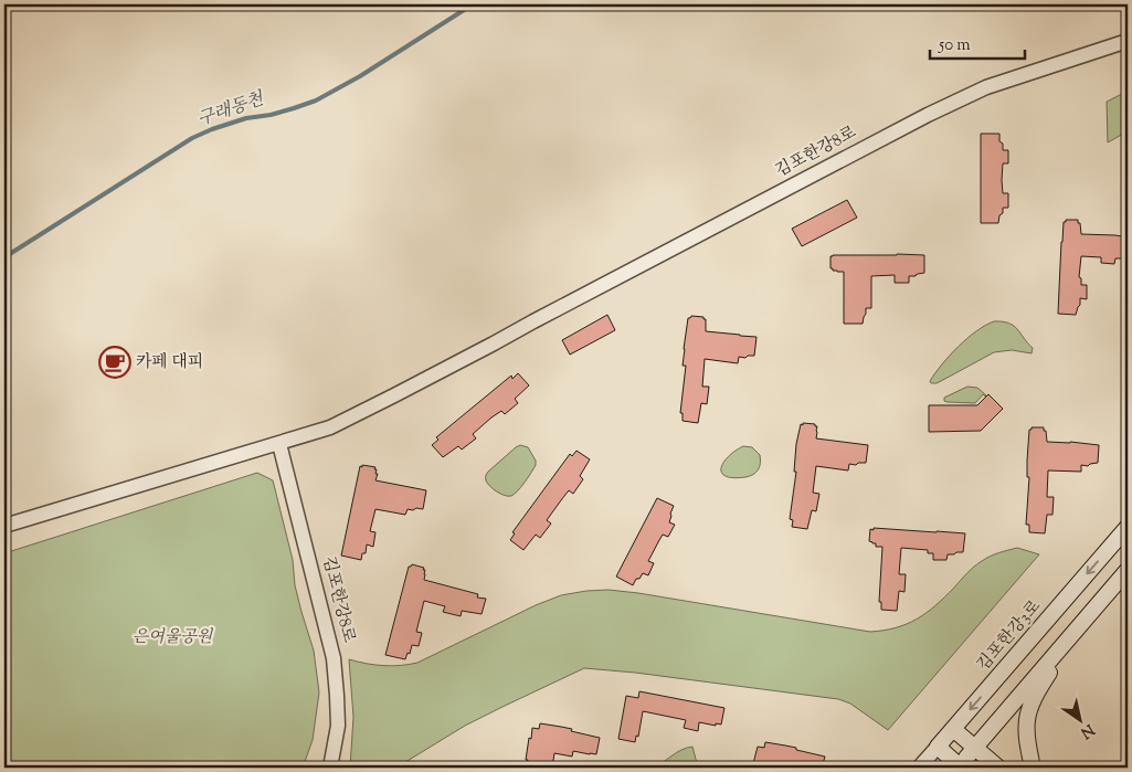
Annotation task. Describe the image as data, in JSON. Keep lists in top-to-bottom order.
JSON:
{
  "streets": {
    "main road": ["김포한강3로"],
    "street": ["김포한강8로"]
  },
  "water": ["구래동천"],
  "parks": ["은여울공원"],
  "places": {
    "cafe": ["카페 대피"]
  },
  "scale_bar": "50 m",
  "north": "bottom right"
}
